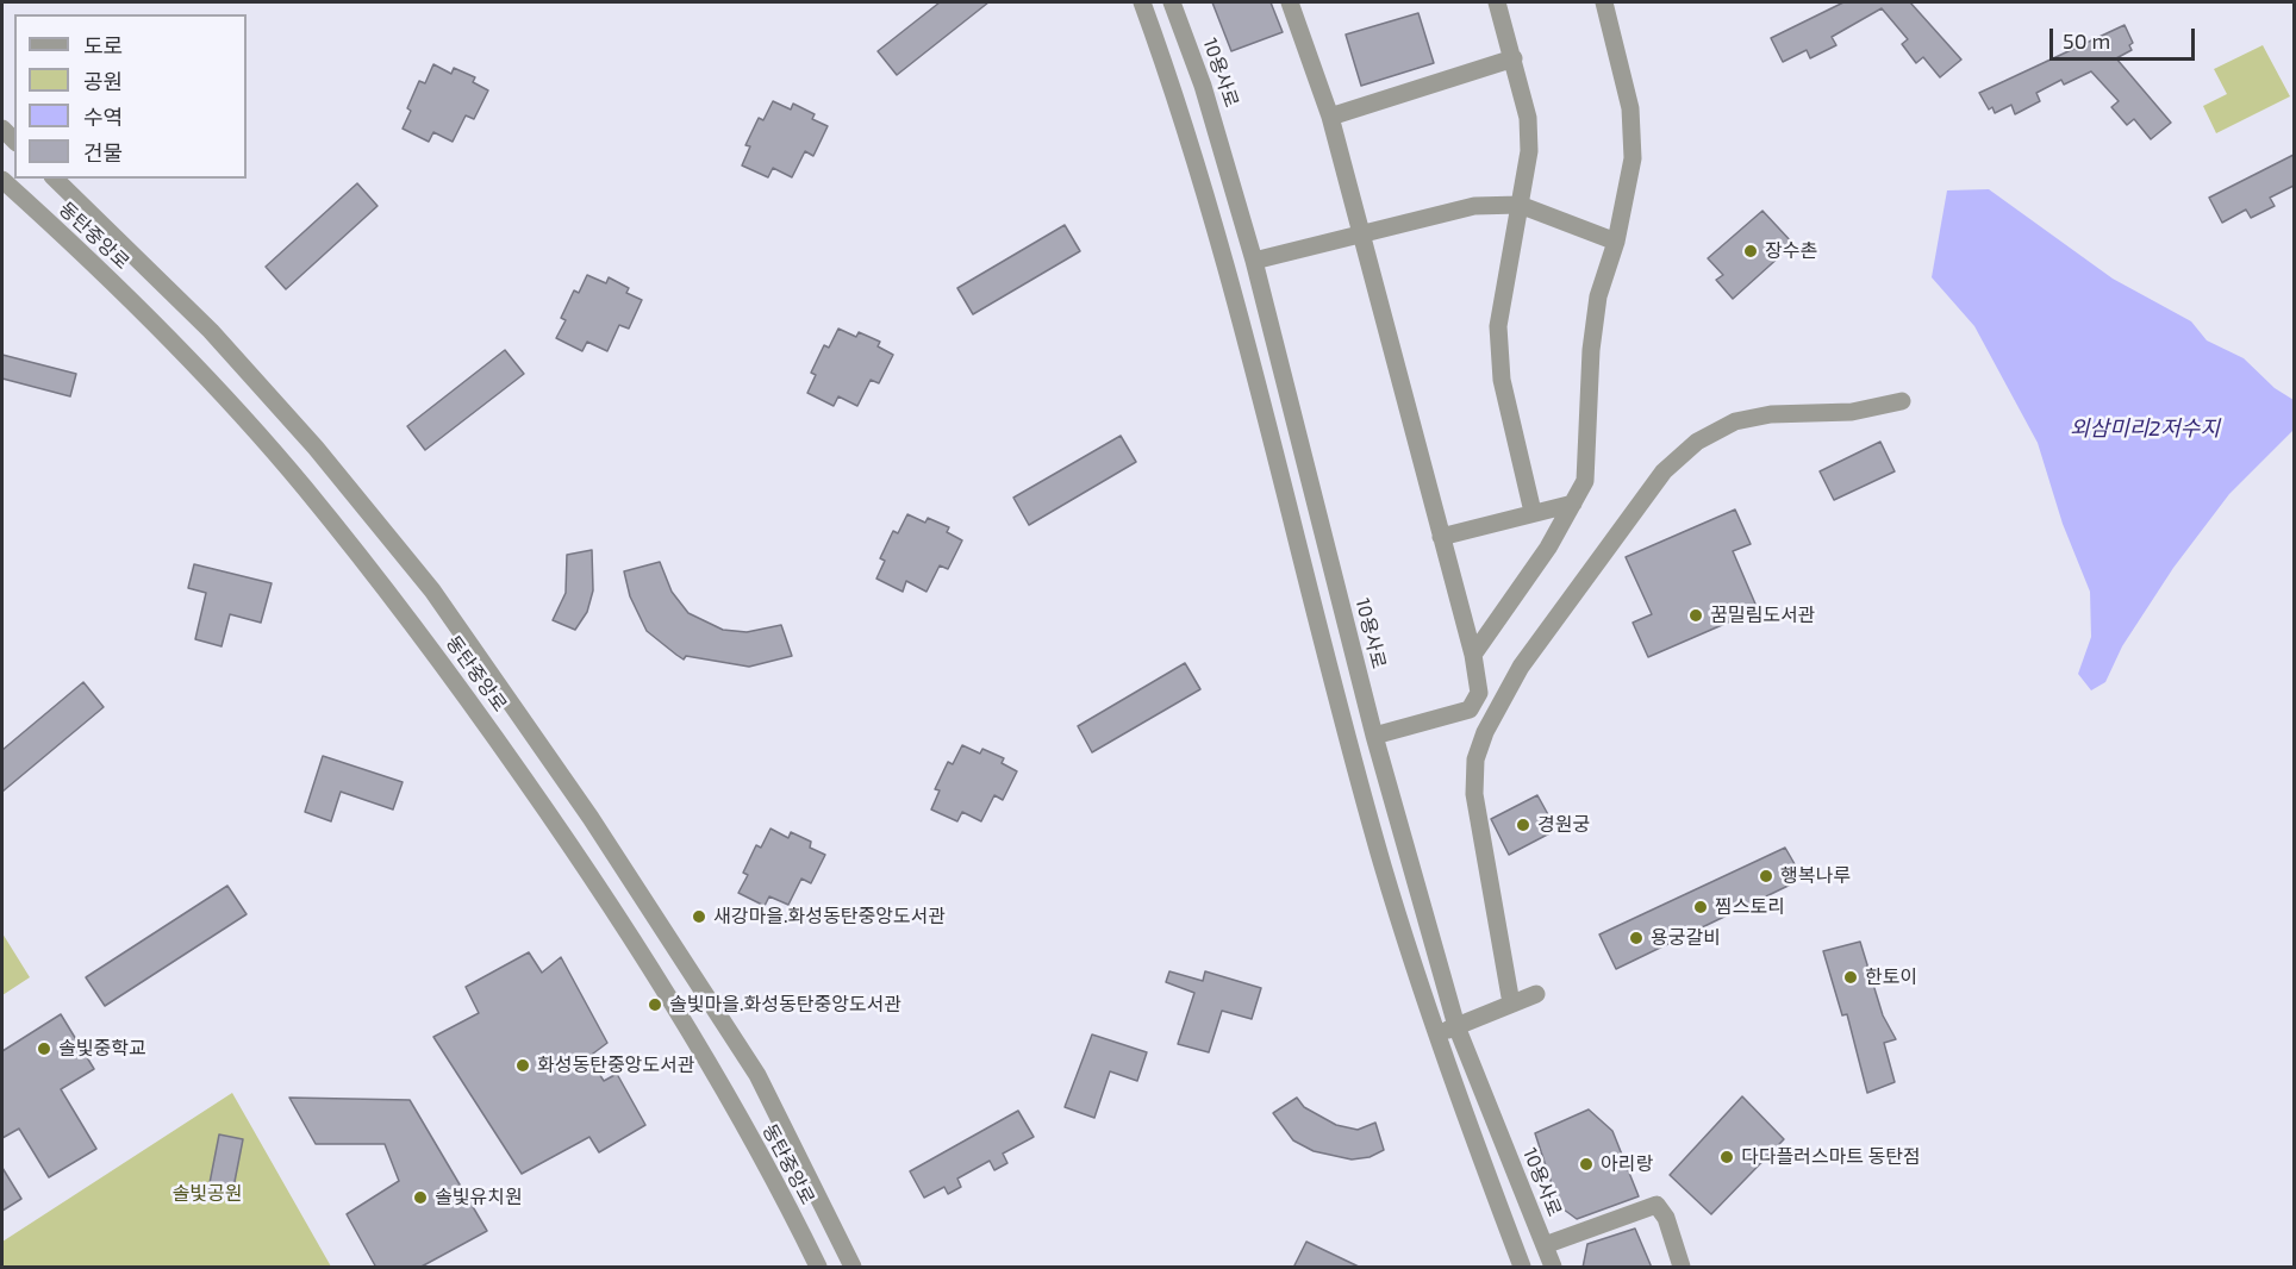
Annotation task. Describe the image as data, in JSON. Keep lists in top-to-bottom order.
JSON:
{
  "streets": {
    "street": ["10용사로", "동탄중앙로"]
  },
  "water": ["외삼미리2저수지"],
  "parks": ["솔빛공원"],
  "places": [
    "장수촌",
    "꿈밀림도서관",
    "경원궁",
    "행복나루",
    "찜스토리",
    "새강마을.화성동탄중앙도서관",
    "용궁갈비",
    "한토이",
    "솔빛마을.화성동탄중앙도서관",
    "솔빛중학교",
    "화성동탄중앙도서관",
    "다다플러스마트 동탄점",
    "아리랑",
    "솔빛유치원"
  ],
  "legend": [
    "도로",
    "공원",
    "수역",
    "건물"
  ],
  "scale_bar": "50 m"
}
